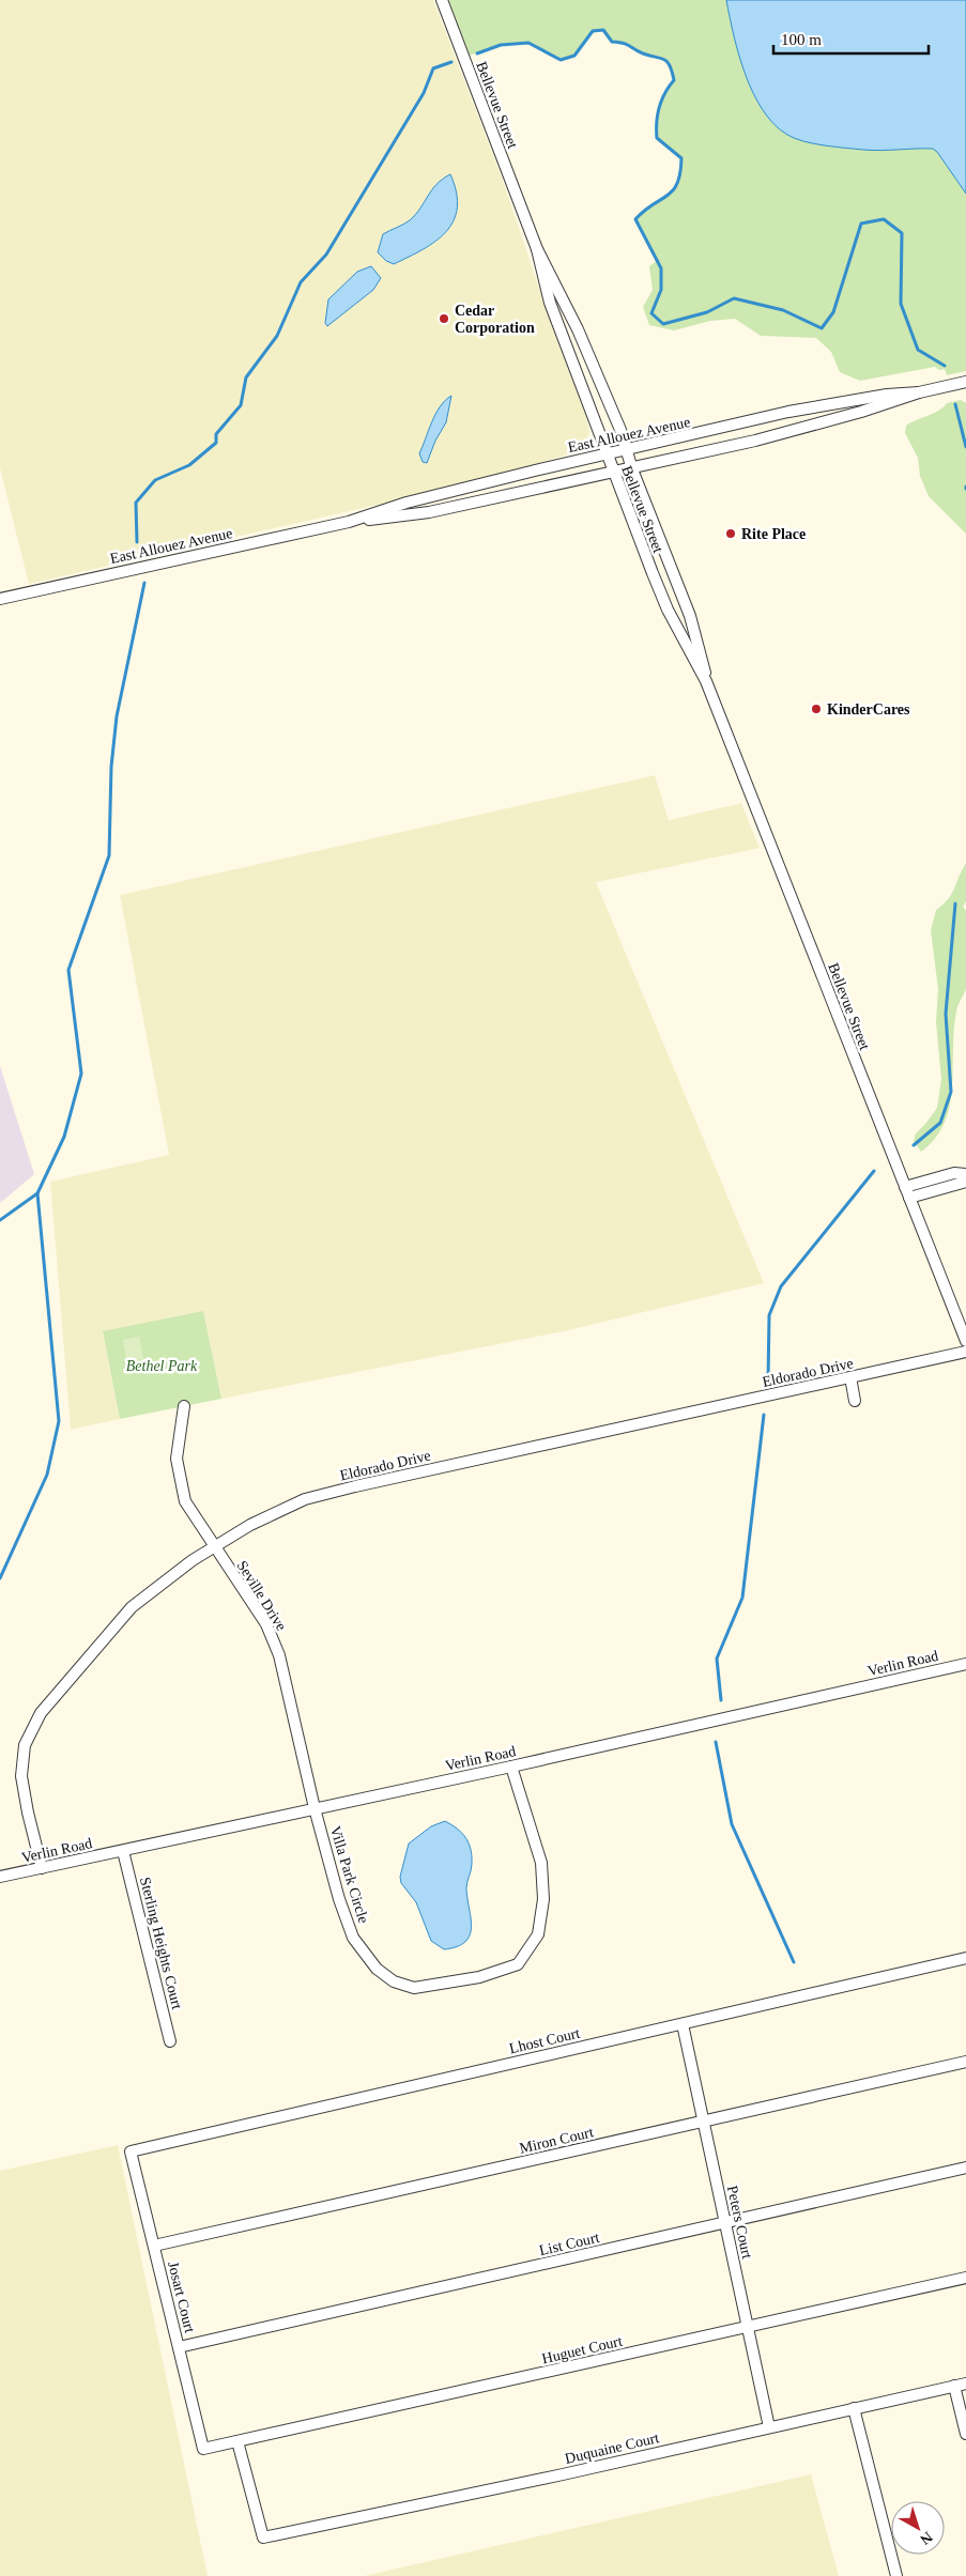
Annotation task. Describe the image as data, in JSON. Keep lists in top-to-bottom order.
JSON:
{
  "streets": {
    "street": [
      "Bellevue Street",
      "East Allouez Avenue",
      "Eldorado Drive",
      "Seville Drive",
      "Verlin Road",
      "Villa Park Circle",
      "Sterling Heights Court",
      "Lhost Court",
      "Miron Court",
      "Peters Court",
      "List Court",
      "Josart Court",
      "Huguet Court",
      "Duquaine Court"
    ]
  },
  "crossings": [
    ["Bellevue Street", "East Allouez Avenue"],
    ["Eldorado Drive", "Seville Drive"],
    ["Eldorado Drive", "Verlin Road"],
    ["Seville Drive", "Verlin Road"],
    ["Seville Drive", "Villa Park Circle"],
    ["Verlin Road", "Villa Park Circle"],
    ["Verlin Road", "Sterling Heights Court"],
    ["Lhost Court", "Peters Court"],
    ["Lhost Court", "Josart Court"],
    ["Miron Court", "Peters Court"],
    ["Miron Court", "Josart Court"],
    ["Peters Court", "List Court"],
    ["Peters Court", "Huguet Court"],
    ["Peters Court", "Duquaine Court"],
    ["List Court", "Josart Court"],
    ["Josart Court", "Huguet Court"],
    ["Huguet Court", "Duquaine Court"]
  ],
  "parks": ["Bethel Park"],
  "places": ["Cedar Corporation", "Rite Place", "KinderCares"],
  "scale_bar": "100 m",
  "north": "bottom right"
}
